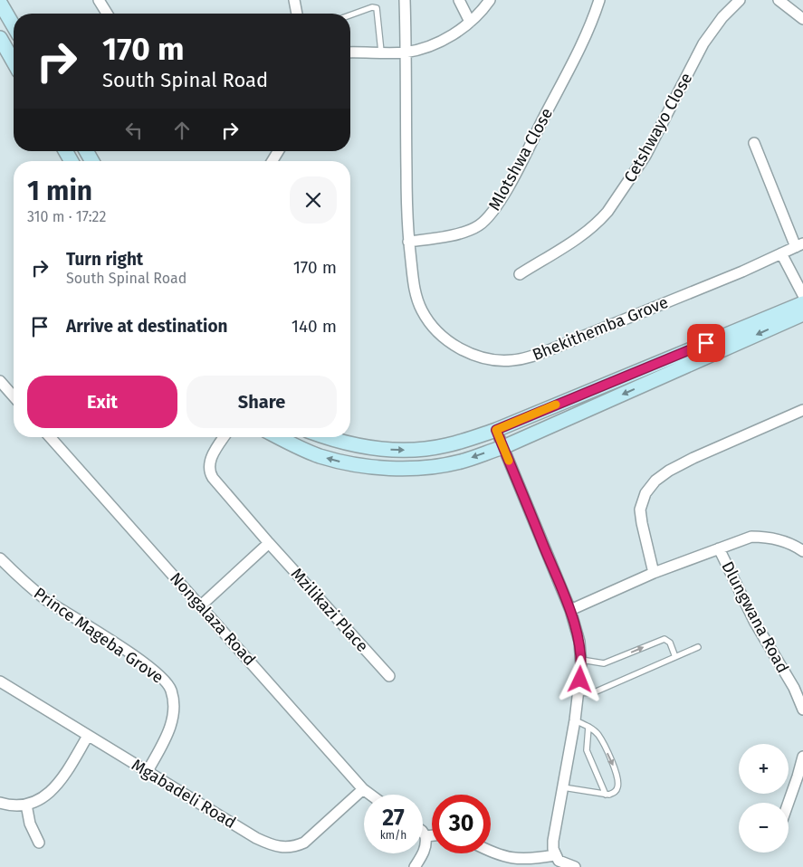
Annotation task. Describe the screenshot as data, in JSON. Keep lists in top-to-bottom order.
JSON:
{
  "streets": {
    "street": [
      "Cetshwayo Close",
      "Mlotshwa Close",
      "Bhekithemba Grove",
      "Mzilikazi Place",
      "Dlungwana Road",
      "Nongalaza Road",
      "Prince Mageba Grove",
      "Mgabadeli Road"
    ]
  },
  "crossings": [
    ["Mlotshwa Close", "Bhekithemba Grove"],
    ["Nongalaza Road", "Mgabadeli Road"],
    ["Prince Mageba Grove", "Mgabadeli Road"]
  ],
  "page": {
    "turn": ["170 m", "South Spinal Road"],
    "heading": ["1 min", "310 m · 17:22"],
    "list": [
      {
        "name": "Turn right",
        "note": "South Spinal Road",
        "value": "170 m"
      },
      {
        "name": "Arrive at destination",
        "value": "140 m"
      }
    ],
    "buttons": ["Exit", "Share"],
    "map_buttons": ["+", "−"],
    "speed": "27 km/h",
    "limit": "30"
  }
}
